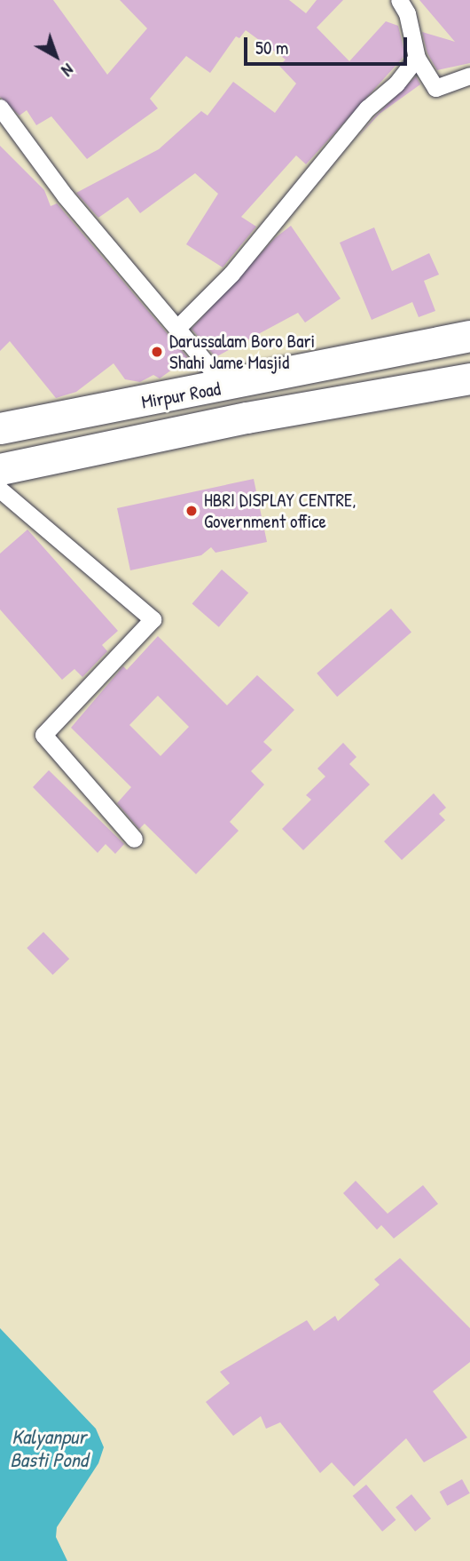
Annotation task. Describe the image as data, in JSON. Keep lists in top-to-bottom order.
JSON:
{
  "streets": {
    "highway": ["Mirpur Road"]
  },
  "water": ["Kalyanpur Basti Pond"],
  "places": ["Darussalam Boro Bari Shahi Jame Masjid", "HBRI DISPLAY CENTRE, Government office"],
  "scale_bar": "50 m",
  "north": "bottom right"
}
